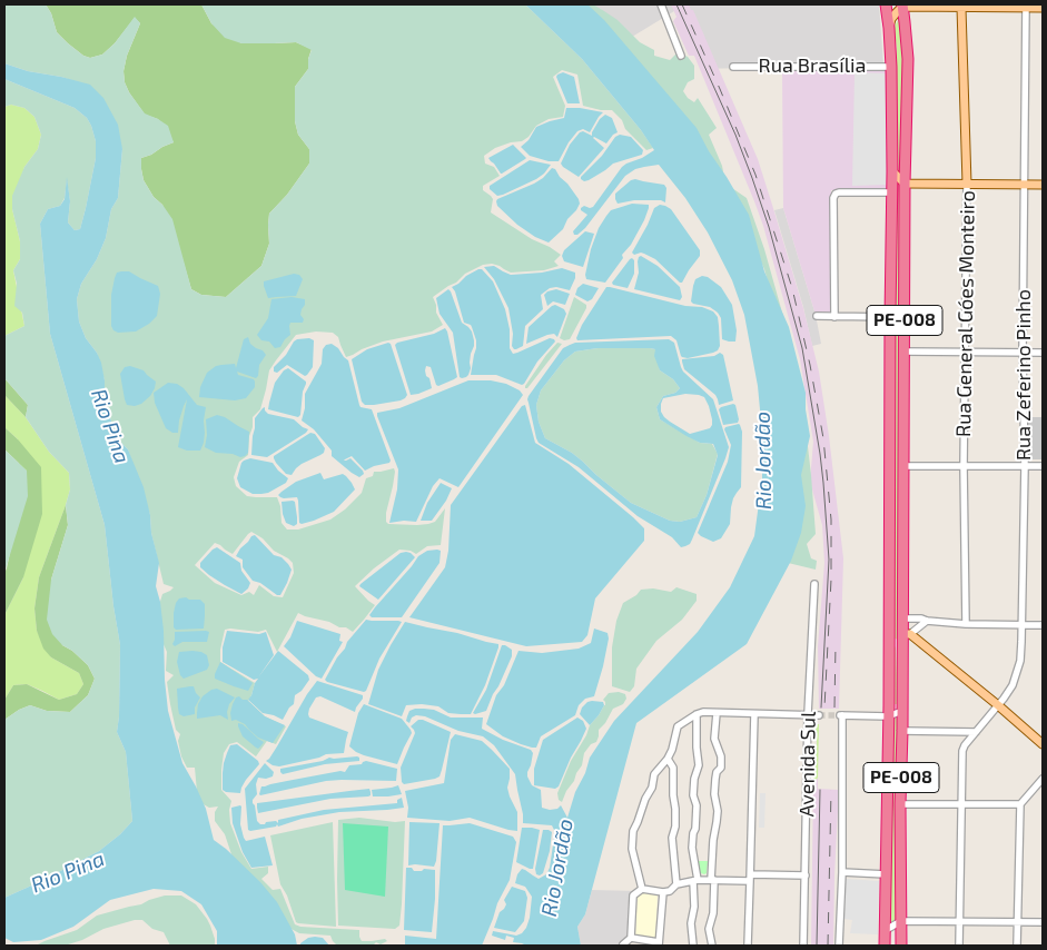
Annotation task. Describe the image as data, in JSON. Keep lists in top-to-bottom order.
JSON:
{
  "streets": {
    "highway": ["PE-008"],
    "main road": ["Rua General Góes Monteiro"],
    "street": ["Rua Brasília", "Rua Zeferino Pinho", "Avenida Sul"]
  },
  "crossings": [
    ["Rua Brasília", "PE-008"],
    ["PE-008", "Avenida Sul"]
  ],
  "water": ["Rio Pina", "Rio Jordão"]
}
